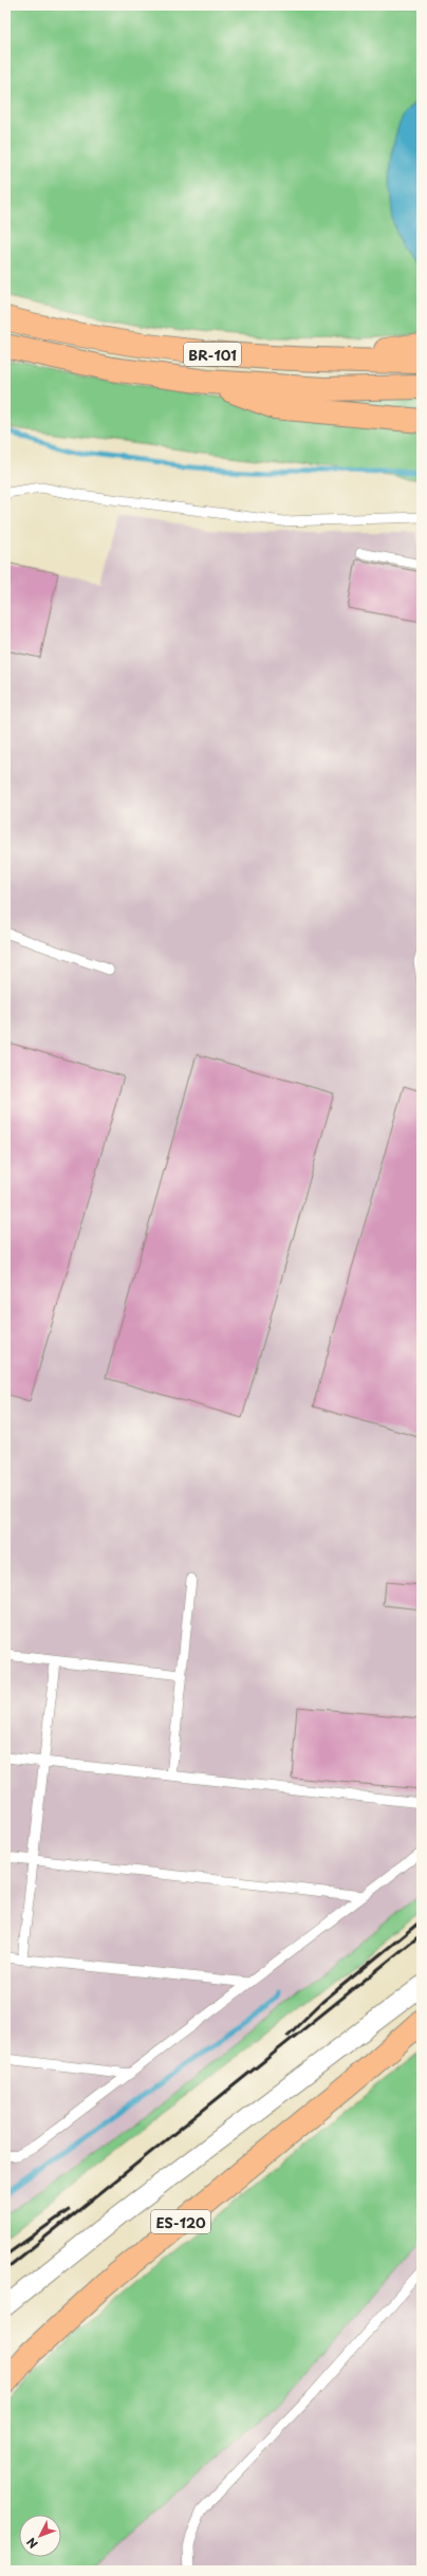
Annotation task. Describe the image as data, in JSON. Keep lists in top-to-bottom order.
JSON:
{
  "streets": {
    "main road": ["BR-101", "ES-120"]
  },
  "north": "bottom left"
}
